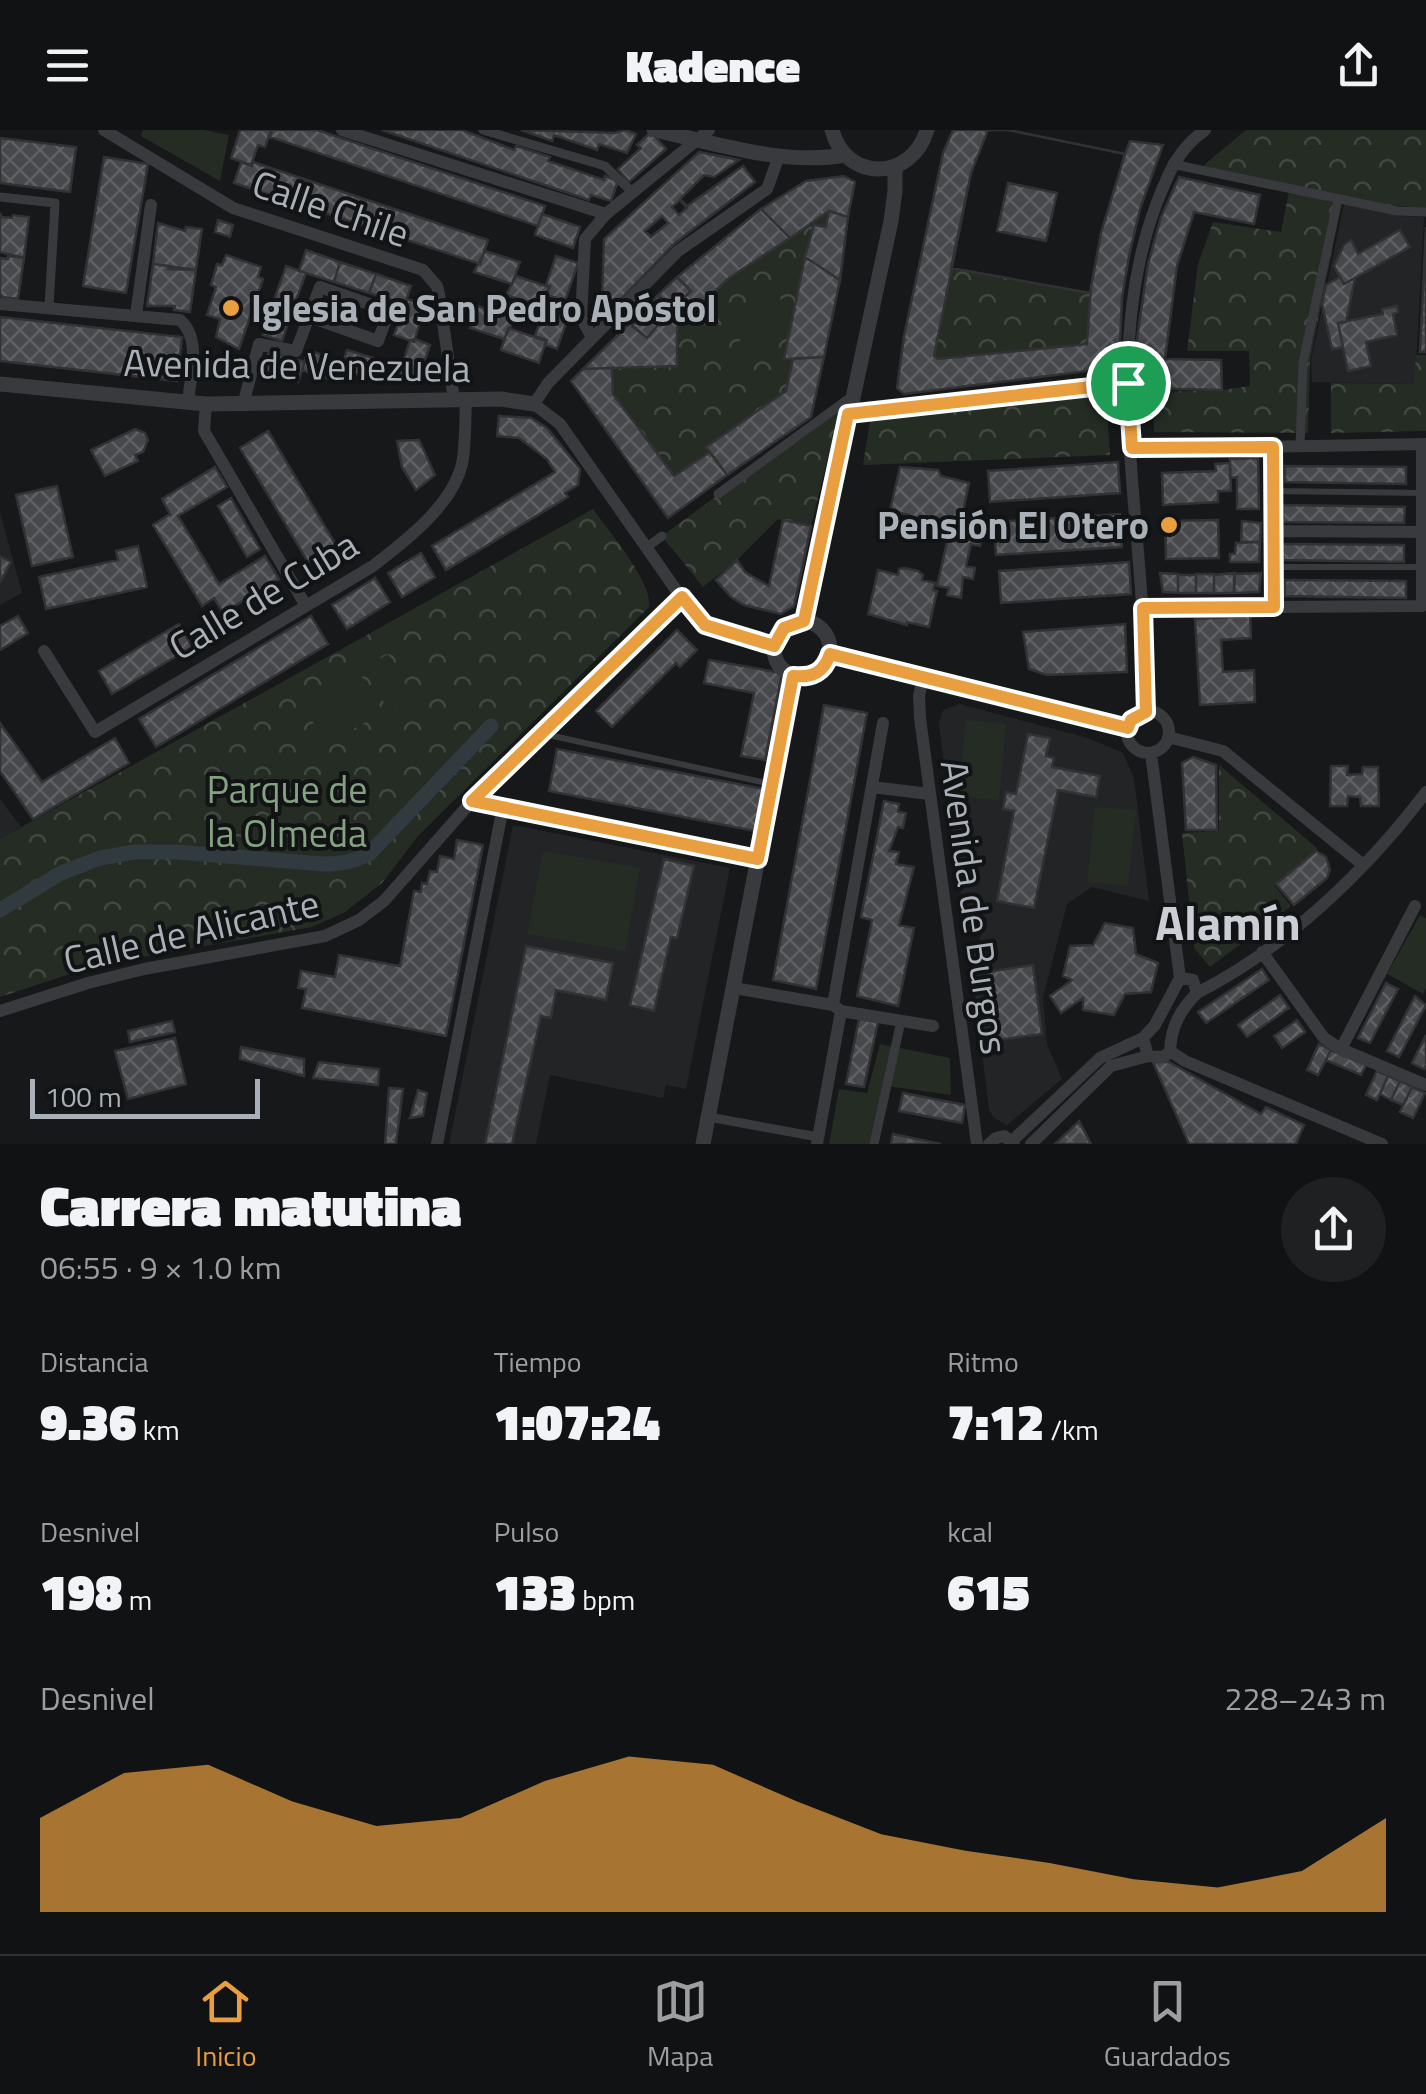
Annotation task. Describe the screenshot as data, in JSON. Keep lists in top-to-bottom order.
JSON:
{
  "streets": {
    "street": [
      "Calle Chile",
      "Avenida de Venezuela",
      "Calle de Cuba",
      "Avenida de Burgos",
      "Calle de Alicante"
    ]
  },
  "crossings": [
    ["Calle Chile", "Avenida de Venezuela"],
    ["Calle Chile", "Calle de Cuba"],
    ["Avenida de Venezuela", "Calle de Cuba"]
  ],
  "districts": ["Alamín"],
  "parks": ["Parque de la Olmeda"],
  "places": ["Iglesia de San Pedro Apóstol", "Pensión El Otero"],
  "scale_bar": "100 m",
  "page": {
    "header": "Kadence",
    "scale": "100 m",
    "heading": ["Carrera matutina", "06:55 · 9 × 1.0 km"],
    "stats": [
      ["Distancia", "9.36 km"],
      ["Tiempo", "1:07:24"],
      ["Ritmo", "7:12 /km"],
      ["Desnivel", "198 m"],
      ["Pulso", "133 bpm"],
      ["kcal", "615"]
    ],
    "chart": ["Desnivel", "228–243 m"],
    "tabs": ["Inicio", "Mapa", "Guardados"]
  }
}
